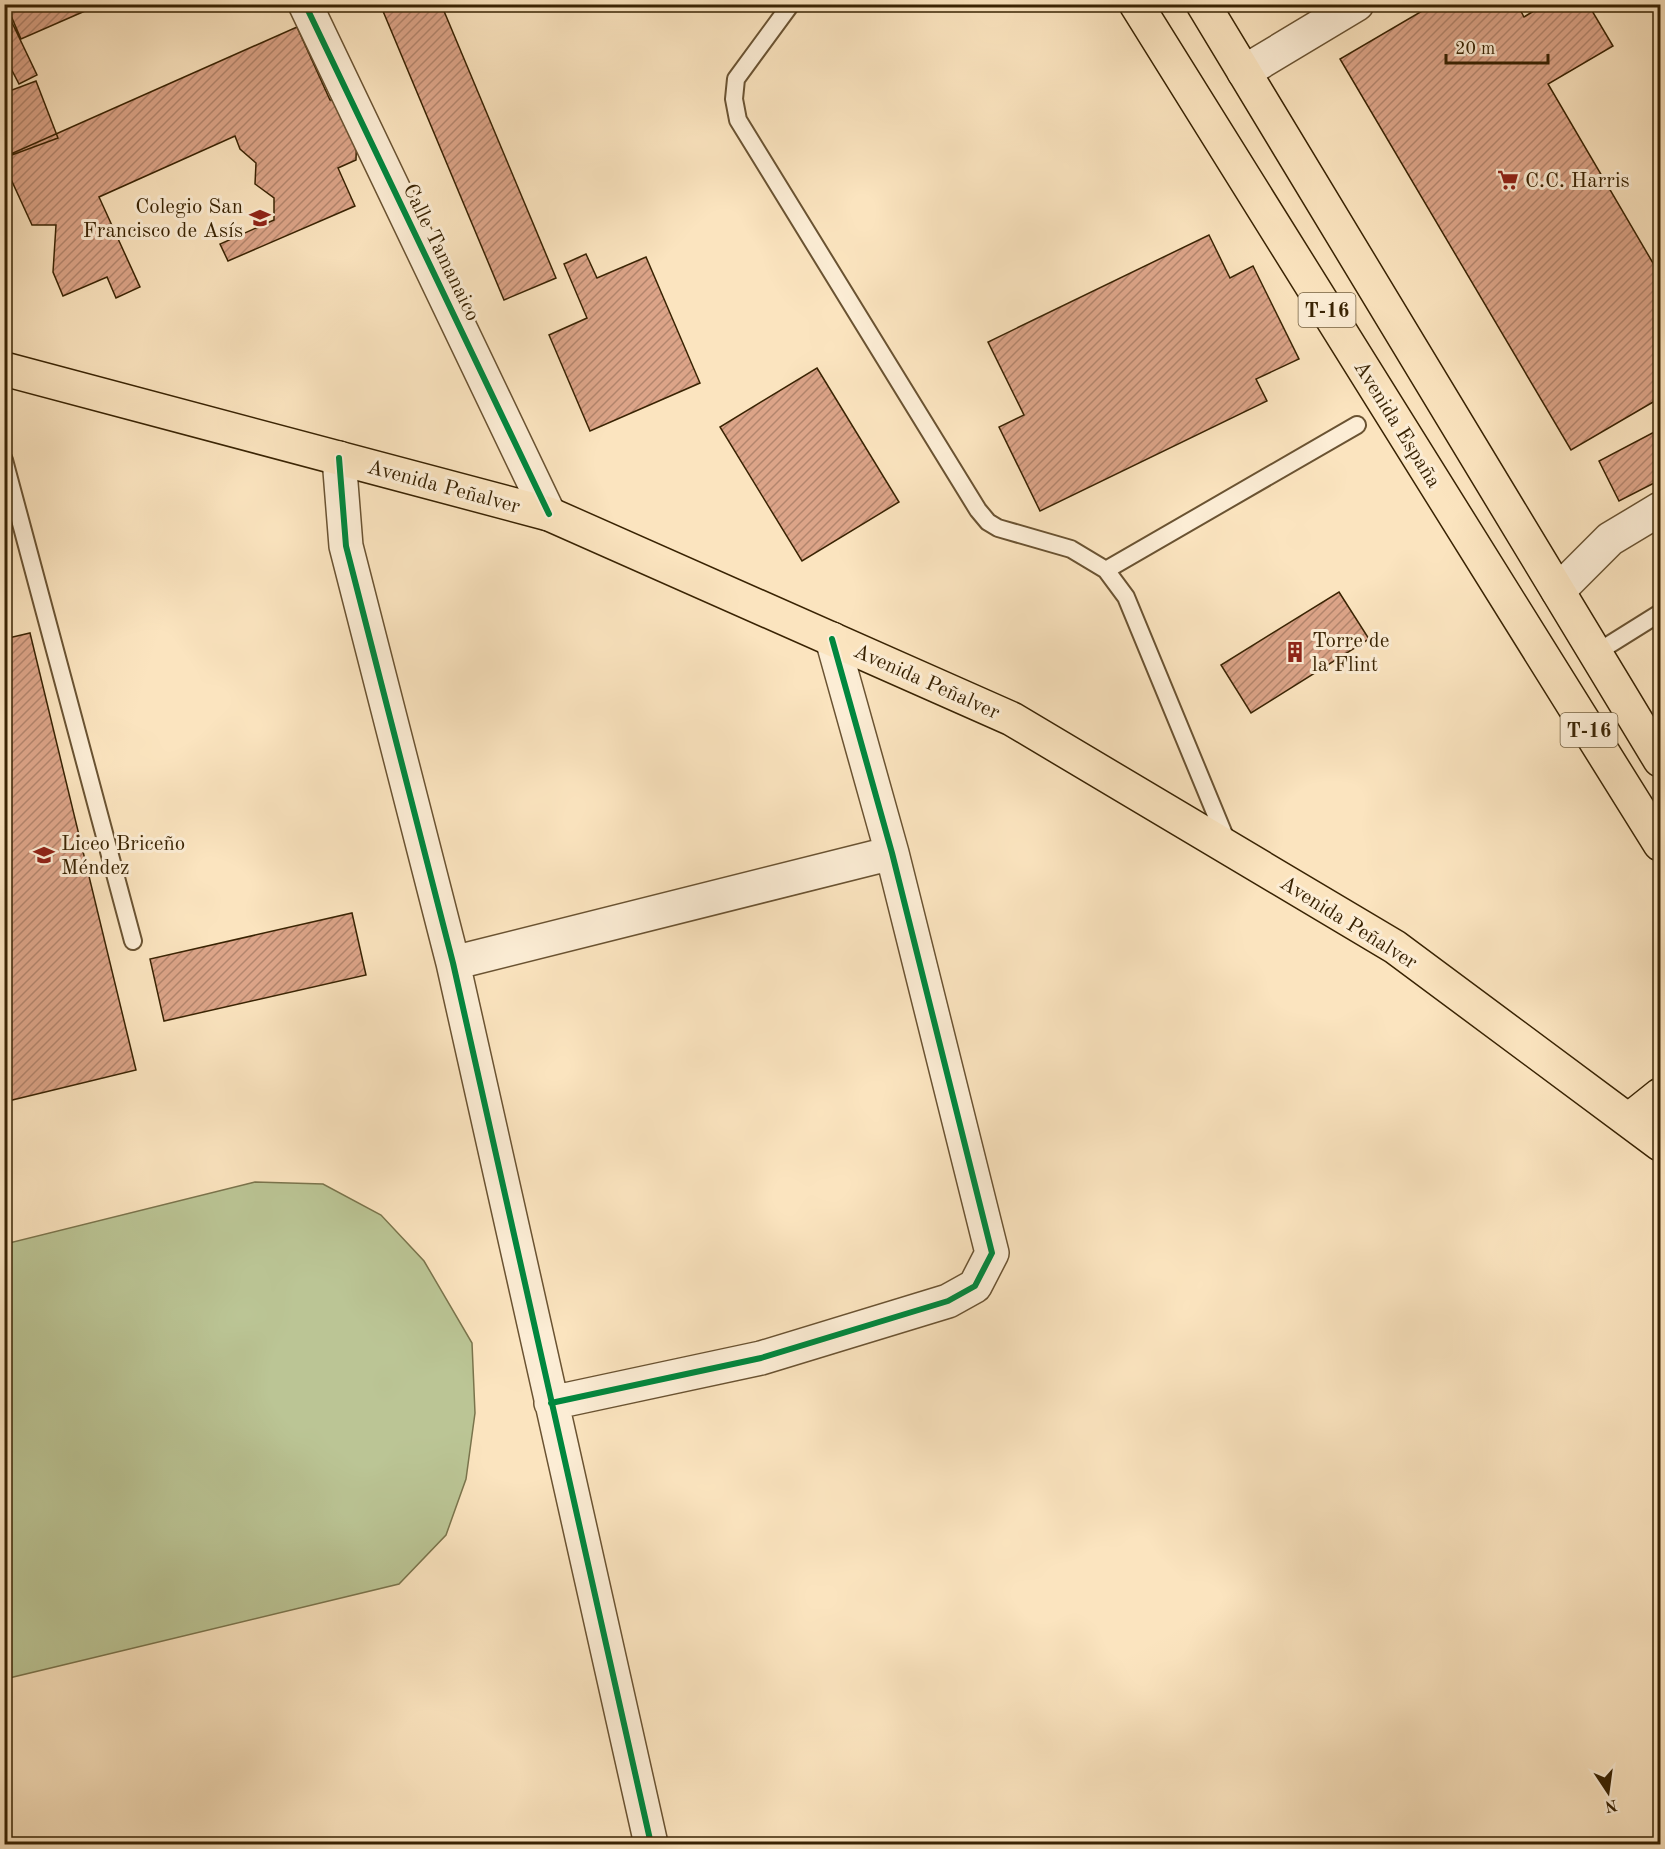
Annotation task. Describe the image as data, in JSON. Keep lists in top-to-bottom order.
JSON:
{
  "streets": {
    "main road": ["T-16", "Avenida España", "Avenida Peñalver"],
    "street": ["Calle Tamanaico"]
  },
  "crossings": [
    ["Calle Tamanaico", "Avenida Peñalver"]
  ],
  "places": {
    "supermarket": ["C.C. Harris"],
    "school or university": ["Colegio San Francisco de Asís", "Liceo Briceño Méndez"],
    "building": ["Torre de la Flint"]
  },
  "scale_bar": "20 m",
  "north": "bottom"
}
